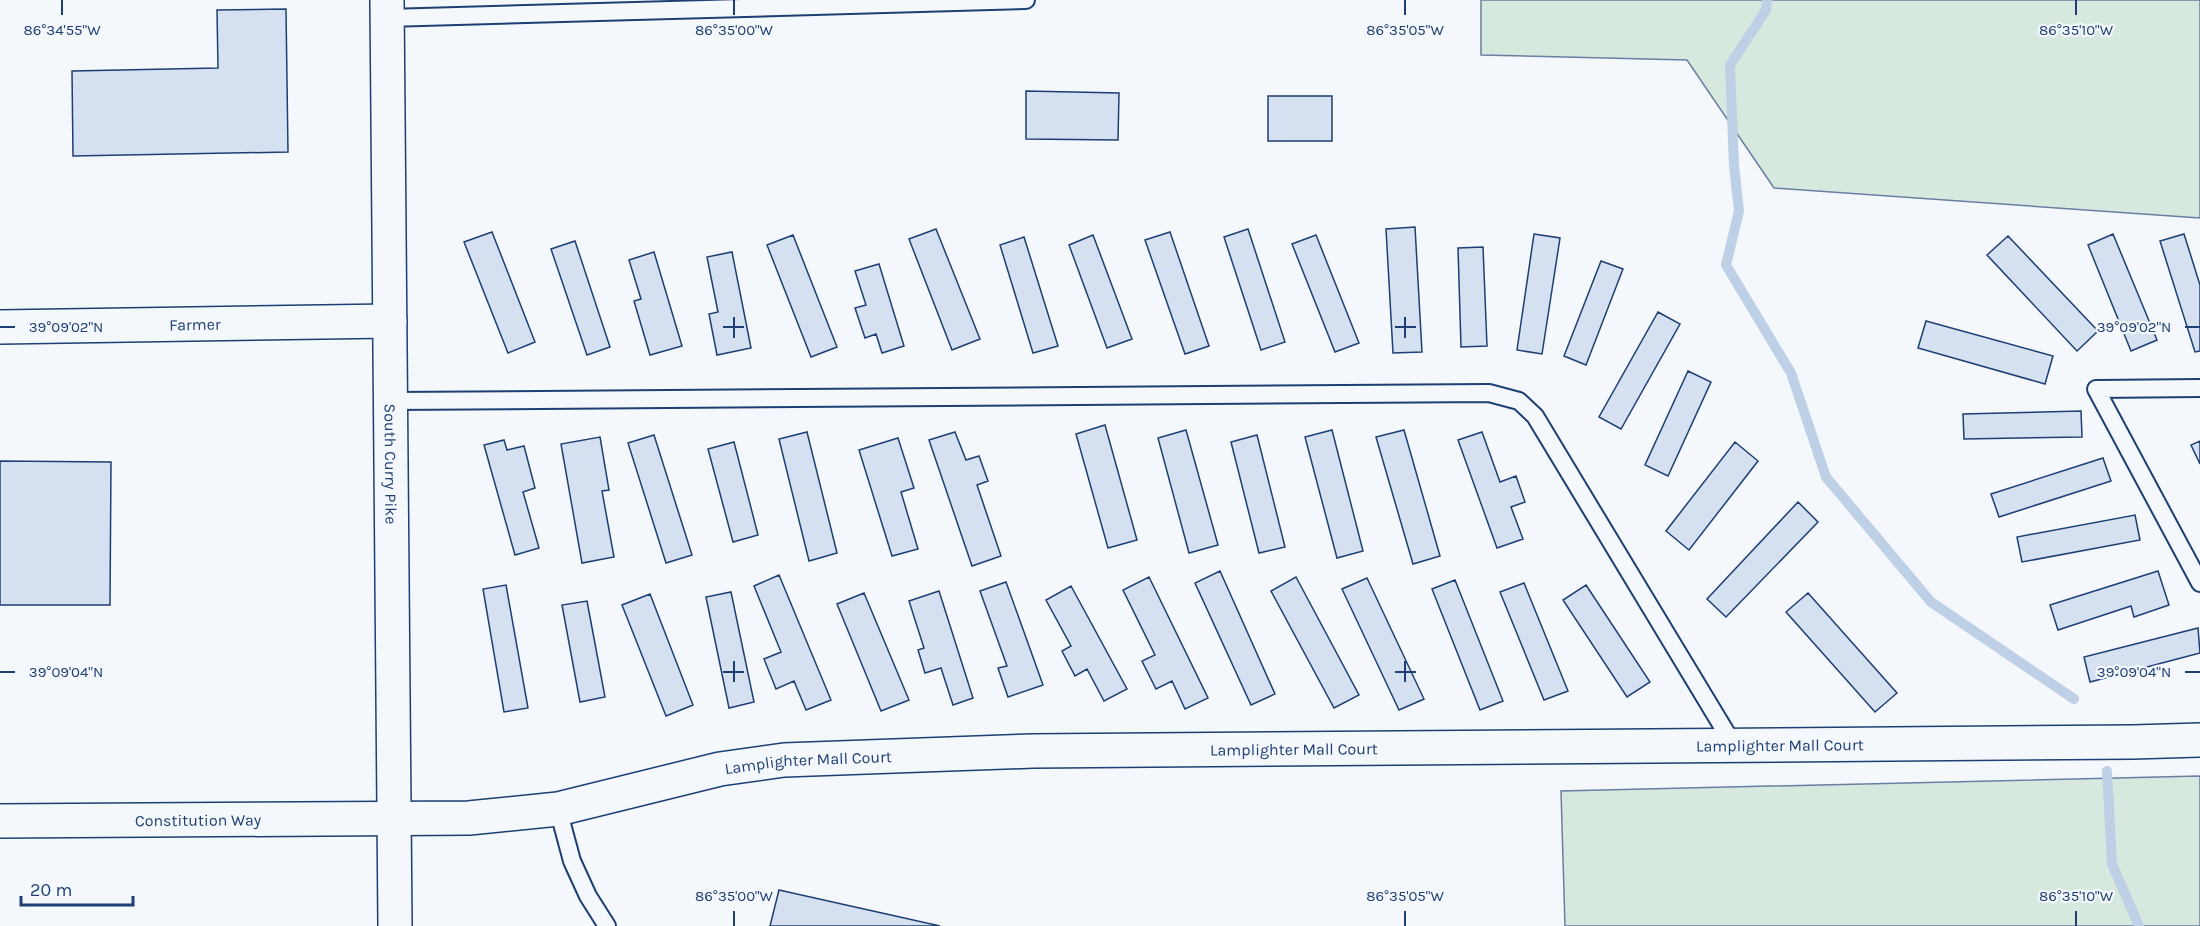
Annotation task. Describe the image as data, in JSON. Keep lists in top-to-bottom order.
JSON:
{
  "streets": {
    "street": [
      "Farmer",
      "South Curry Pike",
      "Lamplighter Mall Court",
      "Constitution Way"
    ]
  },
  "crossings": [
    ["Farmer", "South Curry Pike"],
    ["South Curry Pike", "Lamplighter Mall Court"],
    ["South Curry Pike", "Constitution Way"],
    ["Lamplighter Mall Court", "Constitution Way"]
  ],
  "scale_bar": "20 m",
  "coordinates": [
    "86°34'55\"W",
    "86°35'00\"W",
    "86°35'05\"W",
    "86°35'10\"W",
    "39°09'02\"N",
    "39°09'04\"N"
  ]
}
